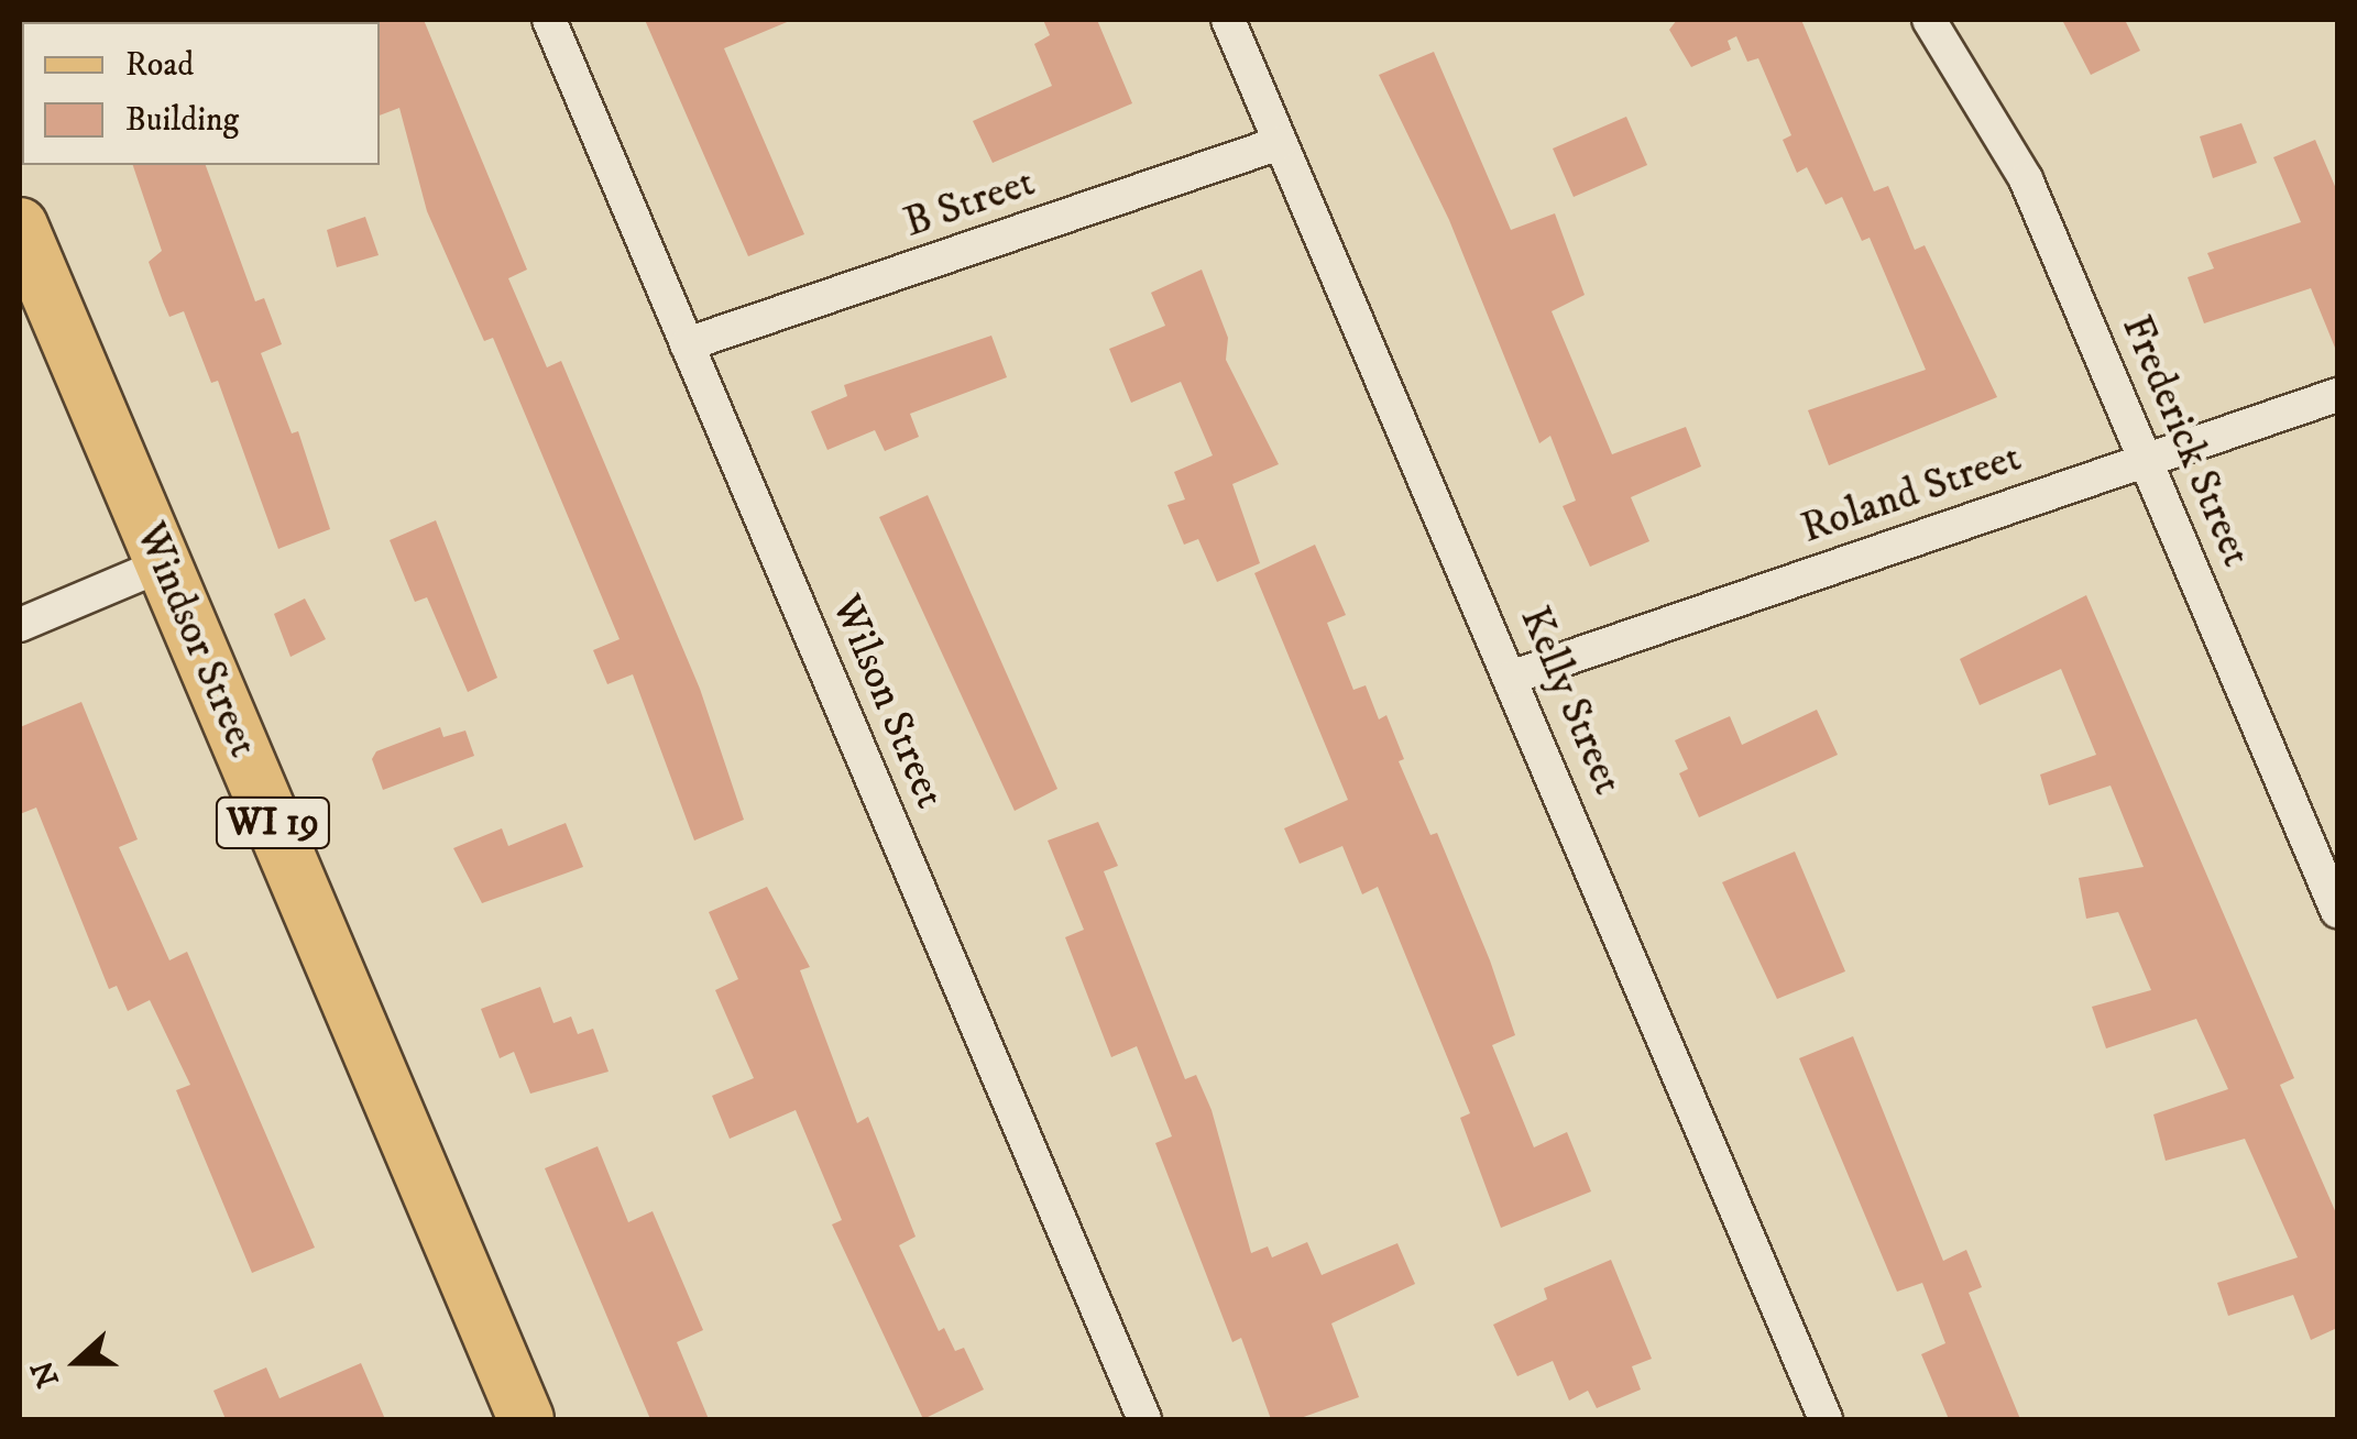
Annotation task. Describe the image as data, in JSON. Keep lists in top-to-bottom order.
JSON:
{
  "streets": {
    "main road": ["Windsor Street", "WI 19"],
    "street": [
      "B Street",
      "Frederick Street",
      "Roland Street",
      "Kelly Street",
      "Wilson Street"
    ]
  },
  "crossings": [
    ["B Street", "Kelly Street"],
    ["B Street", "Wilson Street"],
    ["Frederick Street", "Roland Street"],
    ["Roland Street", "Kelly Street"]
  ],
  "legend": ["Road", "Building"],
  "north": "left"
}
